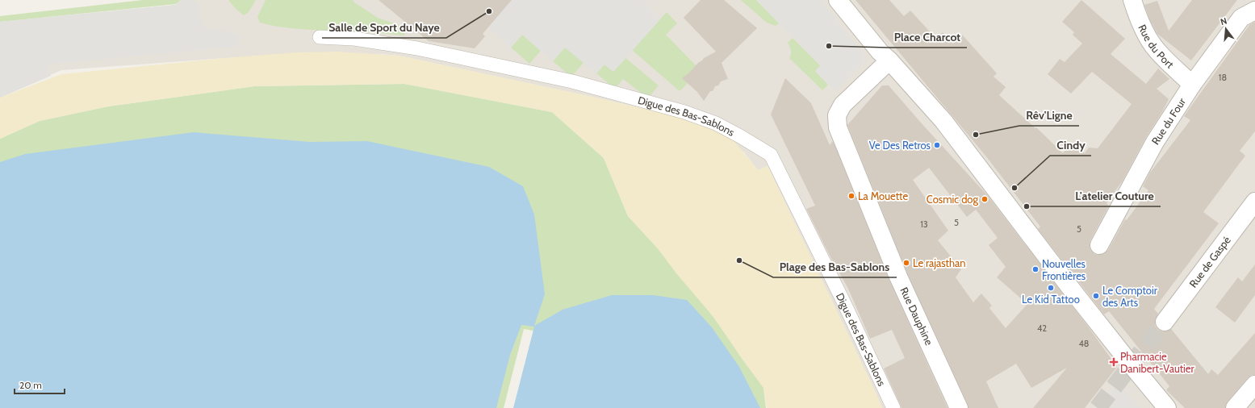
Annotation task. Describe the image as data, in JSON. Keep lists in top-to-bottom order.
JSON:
{
  "streets": {
    "street": [
      "Rue du Port",
      "Digue des Bas-Sablons",
      "Rue du Four",
      "Rue de Gaspé",
      "Rue Dauphine"
    ]
  },
  "crossings": [
    ["Rue du Port", "Rue du Four"]
  ],
  "places": {
    "other": [
      "Salle de Sport du Naye",
      "Place Charcot",
      "Rêv'Ligne",
      "Ve Des Retros",
      "Cindy",
      "La Mouette",
      "Cosmic dog",
      "L'atelier Couture",
      "Plage des Bas-Sablons",
      "Le rajasthan",
      "Nouvelles Frontières",
      "Le Kid Tattoo",
      "Le Comptoir des Arts"
    ],
    "health": ["Pharmacie Danibert-Vautier"]
  },
  "house_numbers": [
    "18",
    "5",
    "13",
    "5",
    "42",
    "48"
  ],
  "scale_bar": "20 m",
  "north": "top"
}
